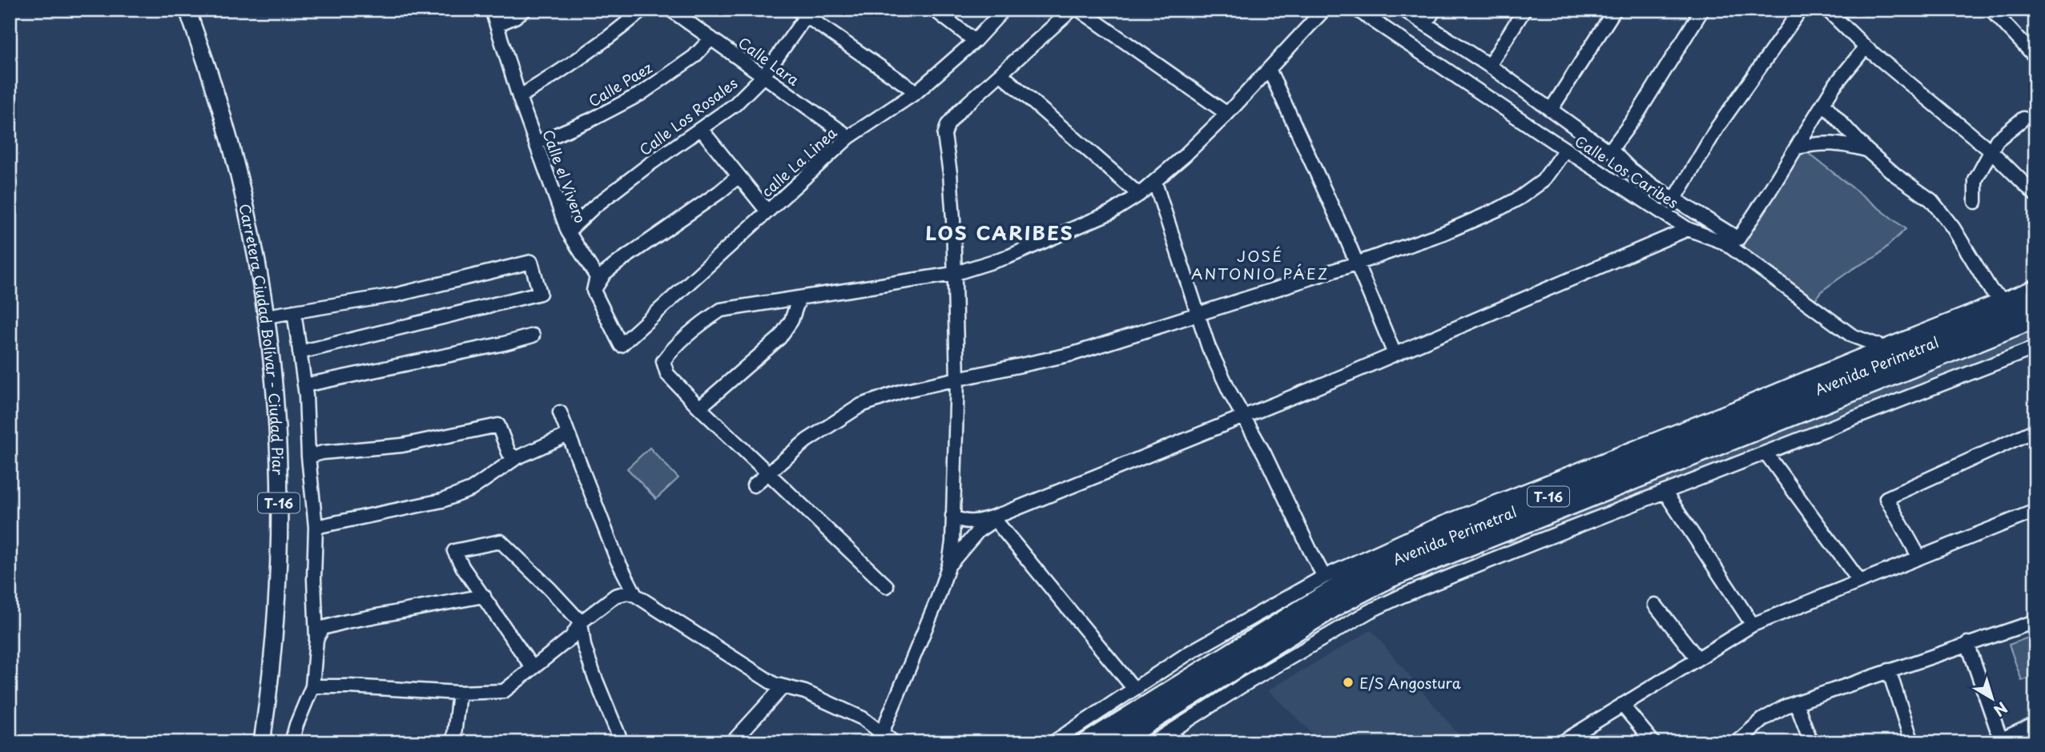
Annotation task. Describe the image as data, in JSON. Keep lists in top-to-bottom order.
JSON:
{
  "streets": {
    "highway": ["Avenida Perimetral", "T-16"],
    "main road": ["Carretera Ciudad Bolívar - Ciudad Piar"],
    "street": [
      "Calle Lara",
      "Calle Paez",
      "Calle Los Rosales",
      "calle La Linea",
      "Calle Los Caribes",
      "Calle el Vivero"
    ]
  },
  "crossings": [
    ["Calle Lara", "Calle Paez"],
    ["Calle Lara", "Calle Los Rosales"],
    ["Calle Lara", "calle La Linea"],
    ["Calle Paez", "Calle el Vivero"],
    ["Calle Los Rosales", "Calle el Vivero"],
    ["calle La Linea", "Calle el Vivero"]
  ],
  "districts": ["LOS CARIBES", "JOSÉ ANTONIO PÁEZ"],
  "places": ["E/S Angostura"],
  "north": "bottom right"
}
